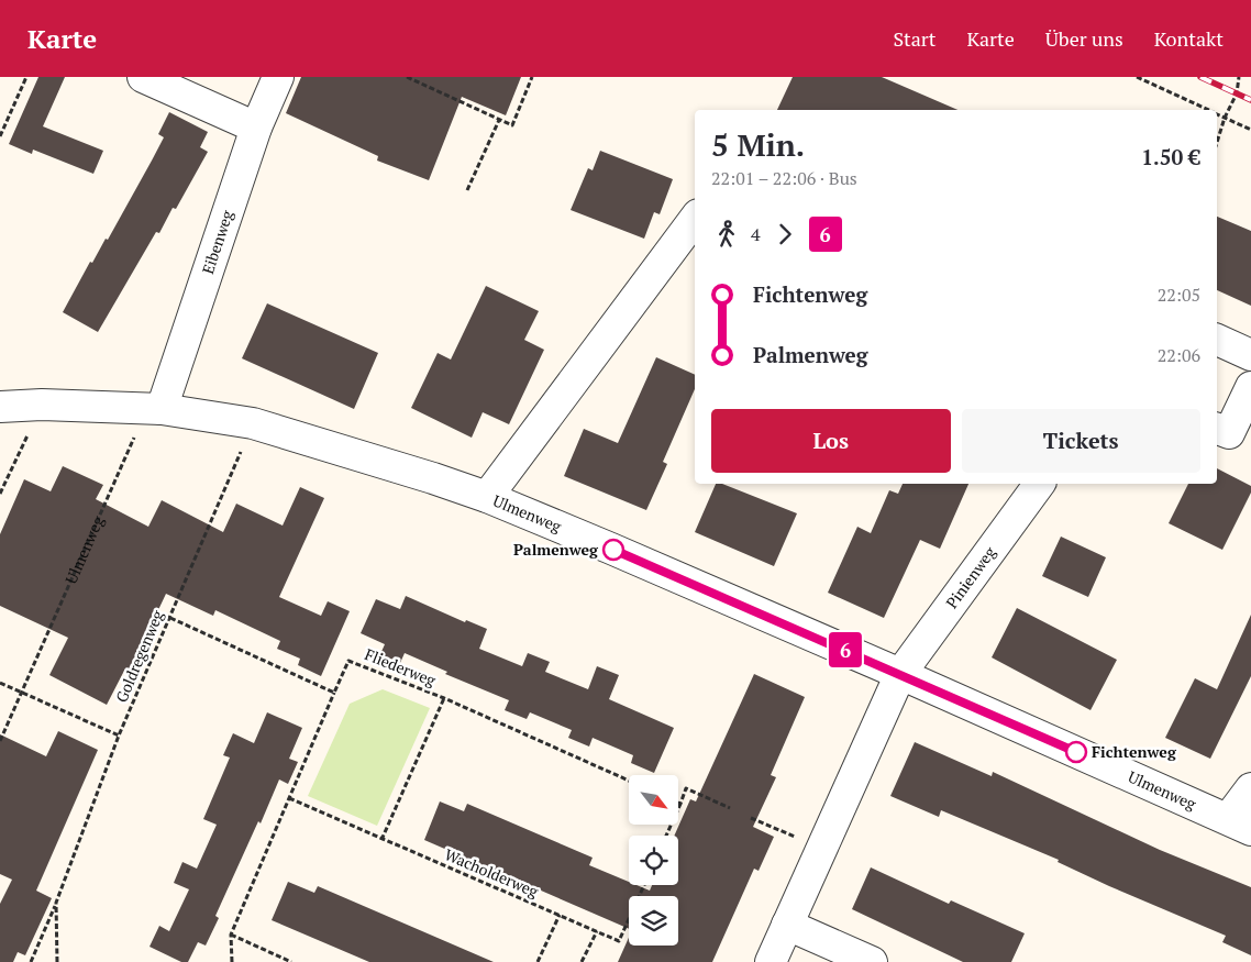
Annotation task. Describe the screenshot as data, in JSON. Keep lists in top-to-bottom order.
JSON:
{
  "streets": {
    "street": ["Eibenweg", "Ulmenweg", "Pinienweg"],
    "path": ["Goldregenweg", "Fliederweg", "Wacholderweg"]
  },
  "crossings": [
    ["Eibenweg", "Ulmenweg"],
    ["Ulmenweg", "Pinienweg"],
    ["Ulmenweg", "Goldregenweg"]
  ],
  "places": ["Palmenweg", "Fichtenweg"],
  "lines": ["bus line 6"],
  "north": "bottom right",
  "page": {
    "header": "Karte",
    "nav": [
      "Start",
      "Karte",
      "Über uns",
      "Kontakt"
    ],
    "on_map": "6",
    "heading": ["5 Min.", "22:01 – 22:06 · Bus", "1.50 €"],
    "legs": ["4", "6"],
    "list": [
      {
        "name": "Fichtenweg",
        "value": "22:05"
      },
      {
        "name": "Palmenweg",
        "value": "22:06"
      }
    ],
    "buttons": ["Los", "Tickets"]
  }
}
